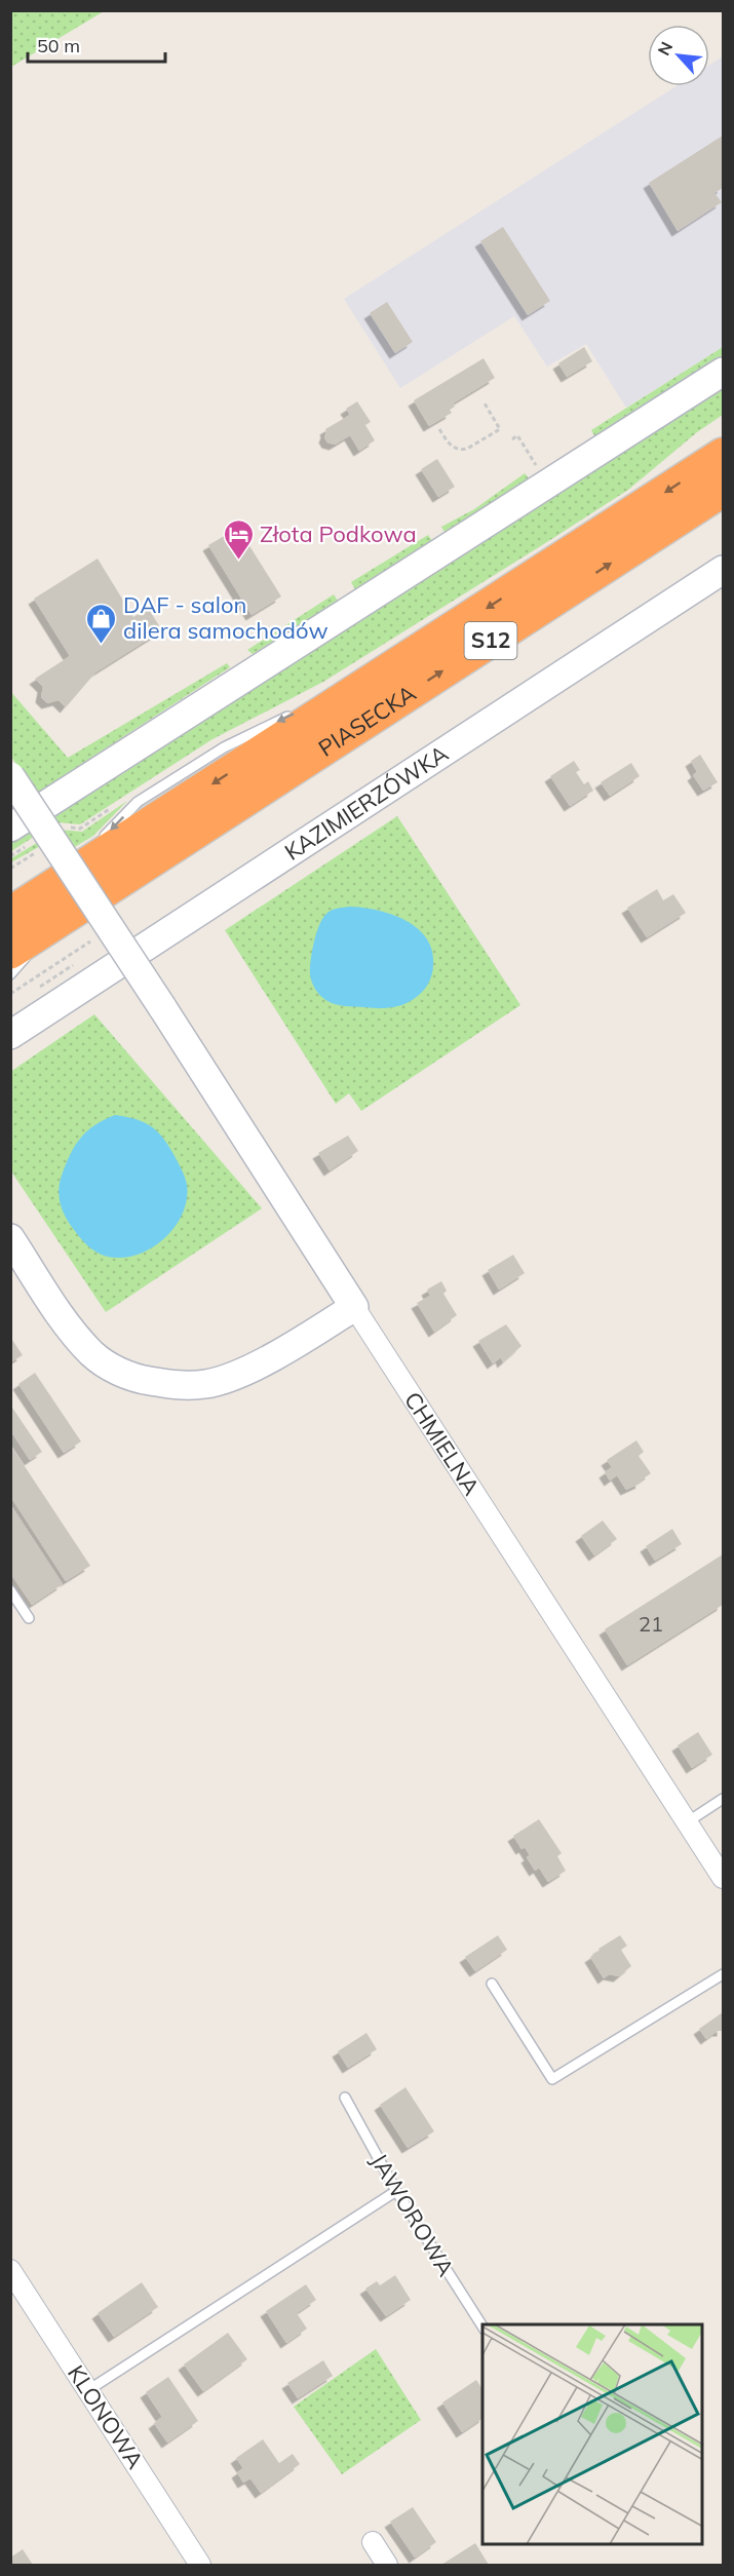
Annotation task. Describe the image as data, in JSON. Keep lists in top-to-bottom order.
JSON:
{
  "streets": {
    "highway": ["S12", "PIASECKA"],
    "street": ["KAZIMIERZÓWKA", "CHMIELNA", "KLONOWA"],
    "lane": ["JAWOROWA"]
  },
  "places": {
    "hotel": ["Złota Podkowa"],
    "shop": ["DAF - salon dilera samochodów"]
  },
  "house_numbers": ["21"],
  "scale_bar": "50 m",
  "north": "top left"
}
